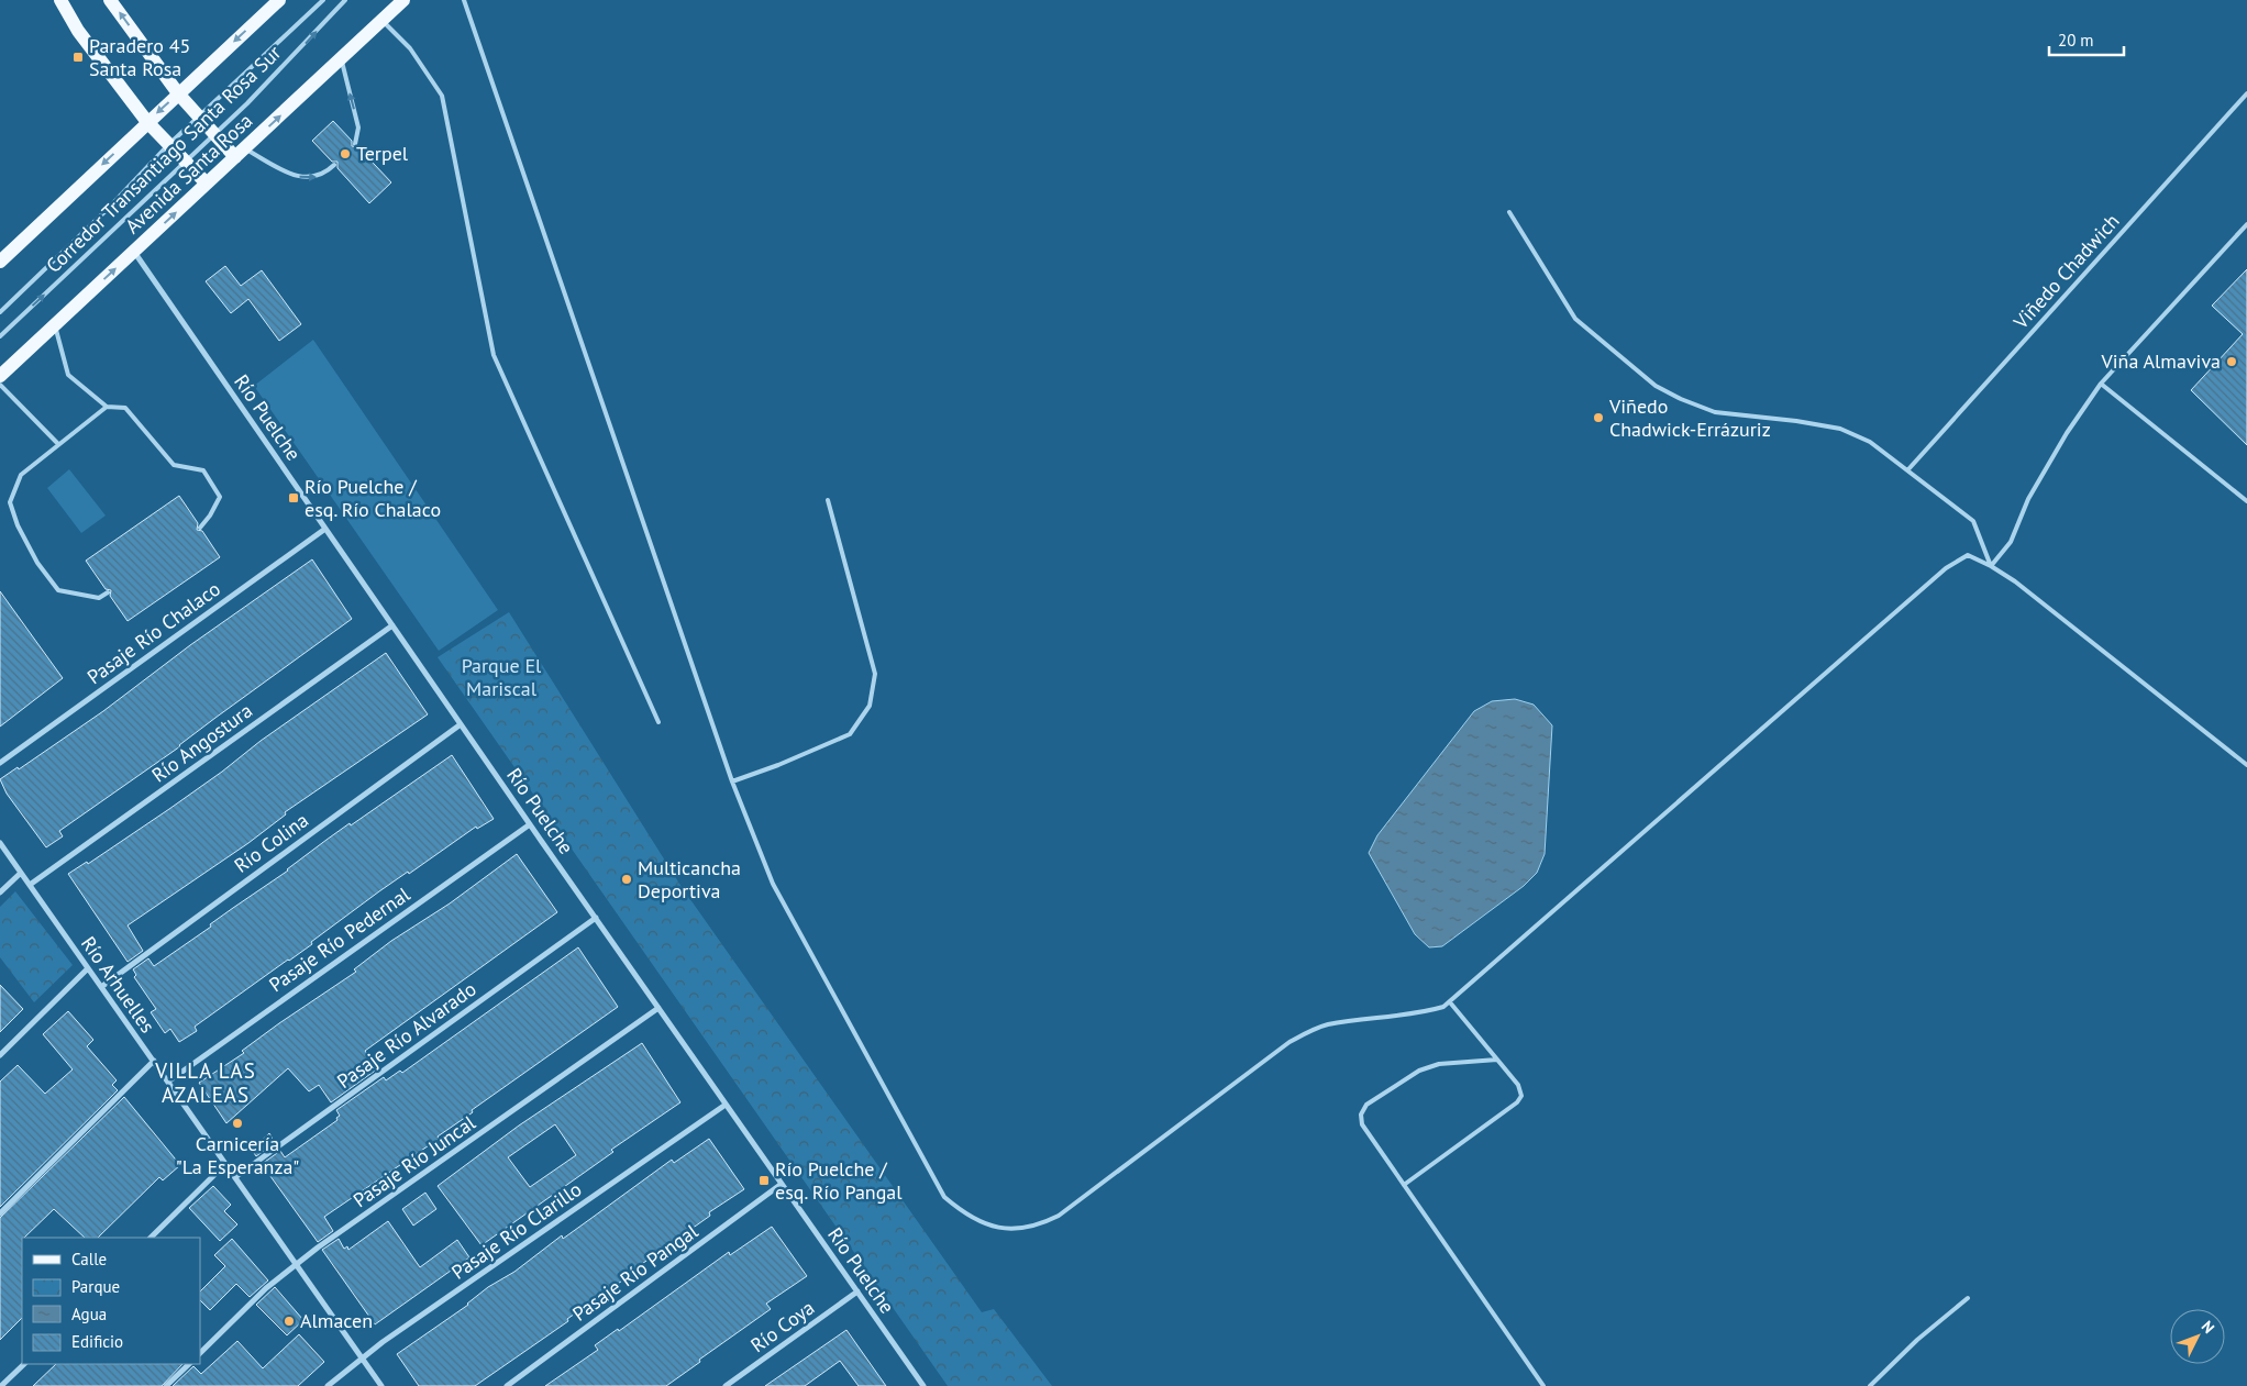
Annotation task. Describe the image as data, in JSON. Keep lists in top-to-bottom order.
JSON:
{
  "streets": {
    "main road": ["Avenida Santa Rosa"],
    "street": [
      "Río Puelche",
      "Pasaje Río Chalaco",
      "Río Angostura",
      "Río Colina",
      "Pasaje Río Pedernal",
      "Río Arhuelles",
      "Pasaje Río Alvarado",
      "Pasaje Río Juncal",
      "Pasaje Río Clarillo",
      "Pasaje Río Pangal",
      "Río Coya"
    ],
    "lane": ["Corredor Transantiago Santa Rosa Sur", "Viñedo Chadwich"]
  },
  "crossings": [
    ["Avenida Santa Rosa", "Río Puelche"],
    ["Río Puelche", "Pasaje Río Chalaco"],
    ["Río Puelche", "Río Angostura"],
    ["Río Puelche", "Río Colina"],
    ["Río Puelche", "Pasaje Río Pedernal"],
    ["Río Puelche", "Pasaje Río Alvarado"],
    ["Río Puelche", "Pasaje Río Juncal"],
    ["Río Puelche", "Pasaje Río Clarillo"],
    ["Río Puelche", "Pasaje Río Pangal"],
    ["Río Puelche", "Río Coya"],
    ["Río Angostura", "Río Arhuelles"],
    ["Río Colina", "Río Arhuelles"],
    ["Pasaje Río Pedernal", "Río Arhuelles"],
    ["Río Arhuelles", "Pasaje Río Alvarado"],
    ["Río Arhuelles", "Pasaje Río Juncal"],
    ["Río Arhuelles", "Pasaje Río Clarillo"]
  ],
  "districts": ["VILLA LAS AZALEAS"],
  "parks": ["Parque El Mariscal"],
  "places": {
    "transit": ["Paradero 45 Santa Rosa", "Río Puelche / esq. Río Chalaco", "Río Puelche / esq. Río Pangal"],
    "other": [
      "Terpel",
      "Viña Almaviva",
      "Viñedo Chadwick-Errázuriz",
      "Multicancha Deportiva",
      "Carnicería \"La Esperanza\"",
      "Almacen"
    ]
  },
  "legend": [
    "Calle",
    "Parque",
    "Agua",
    "Edificio"
  ],
  "scale_bar": "20 m",
  "north": "top right"
}
